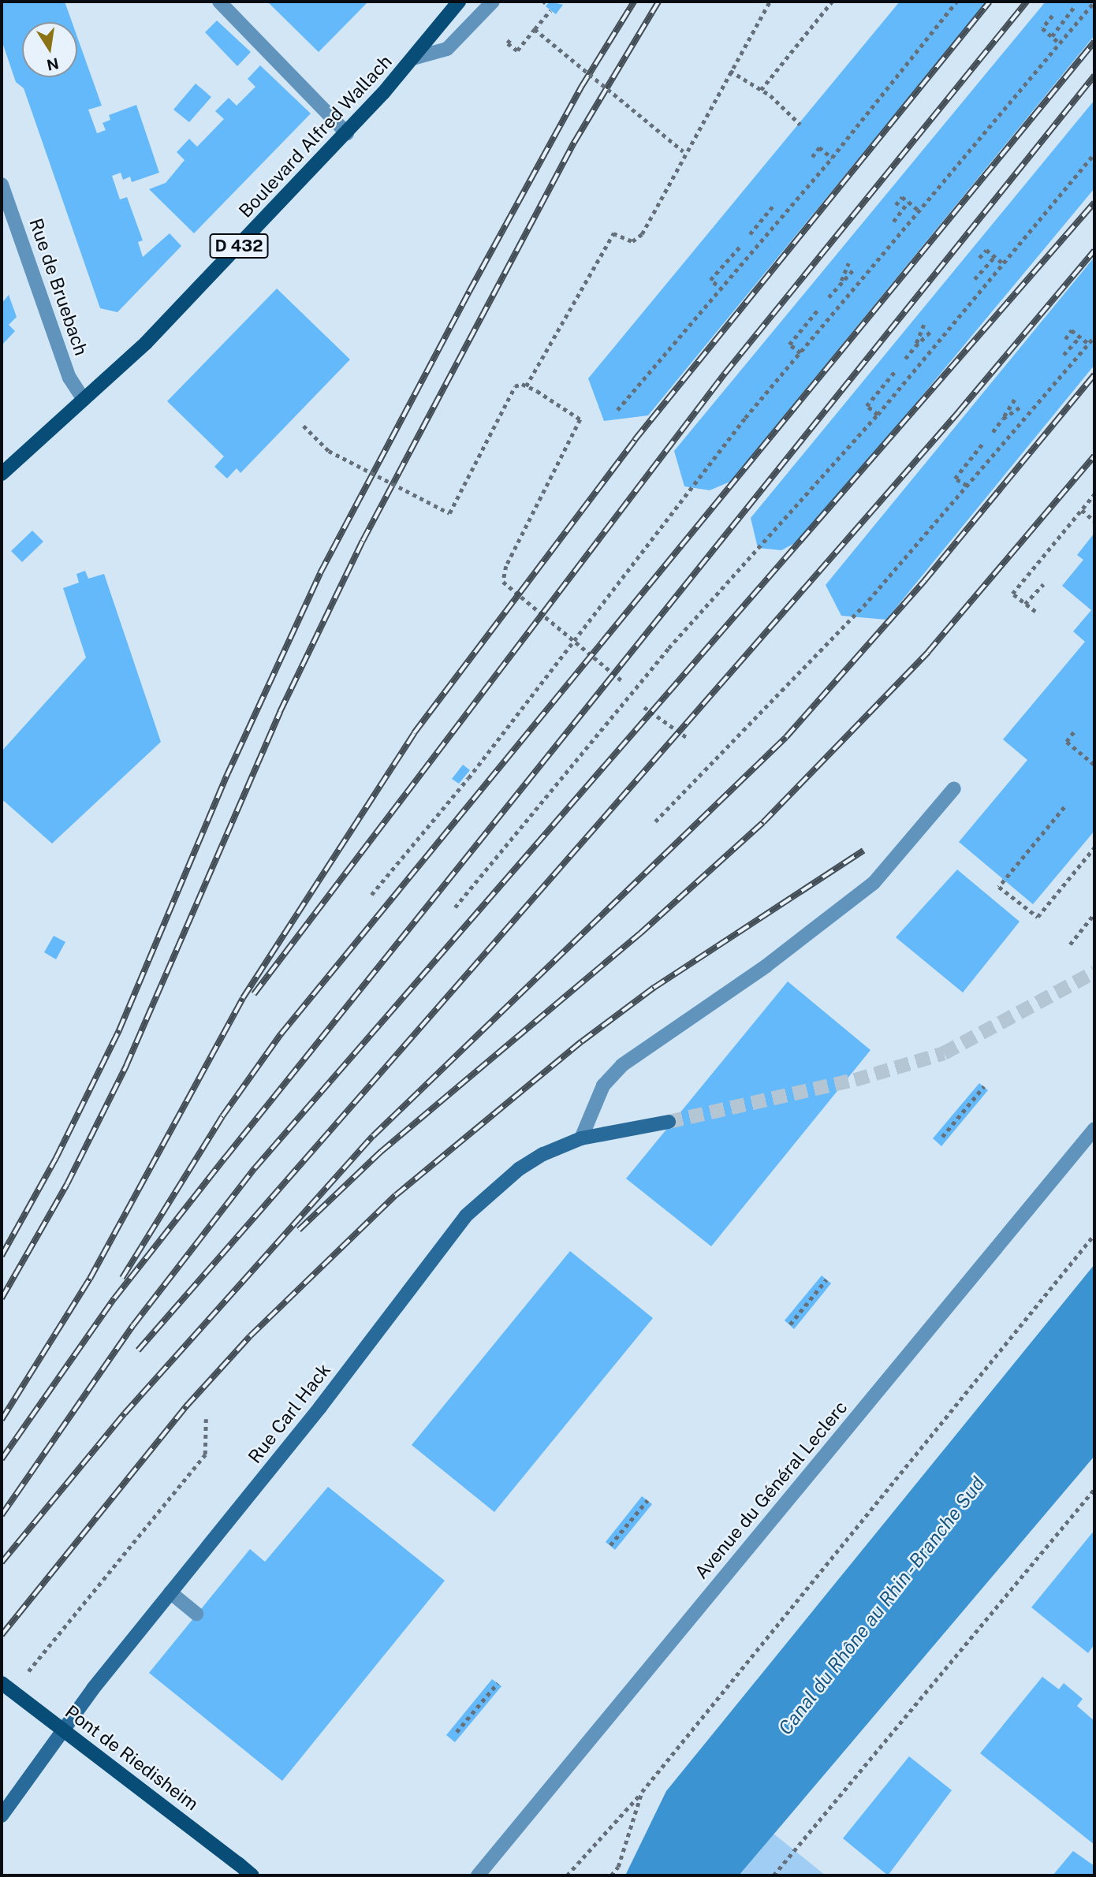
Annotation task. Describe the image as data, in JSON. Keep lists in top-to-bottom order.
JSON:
{
  "streets": {
    "main road": ["Boulevard Alfred Wallach", "D 432", "Pont de Riedisheim"],
    "street": ["Rue de Bruebach", "Rue Carl Hack", "Avenue du Général Leclerc"]
  },
  "crossings": [
    ["Boulevard Alfred Wallach", "Rue de Bruebach"]
  ],
  "water": ["Canal du Rhône au Rhin - Branche Sud"],
  "north": "bottom"
}
